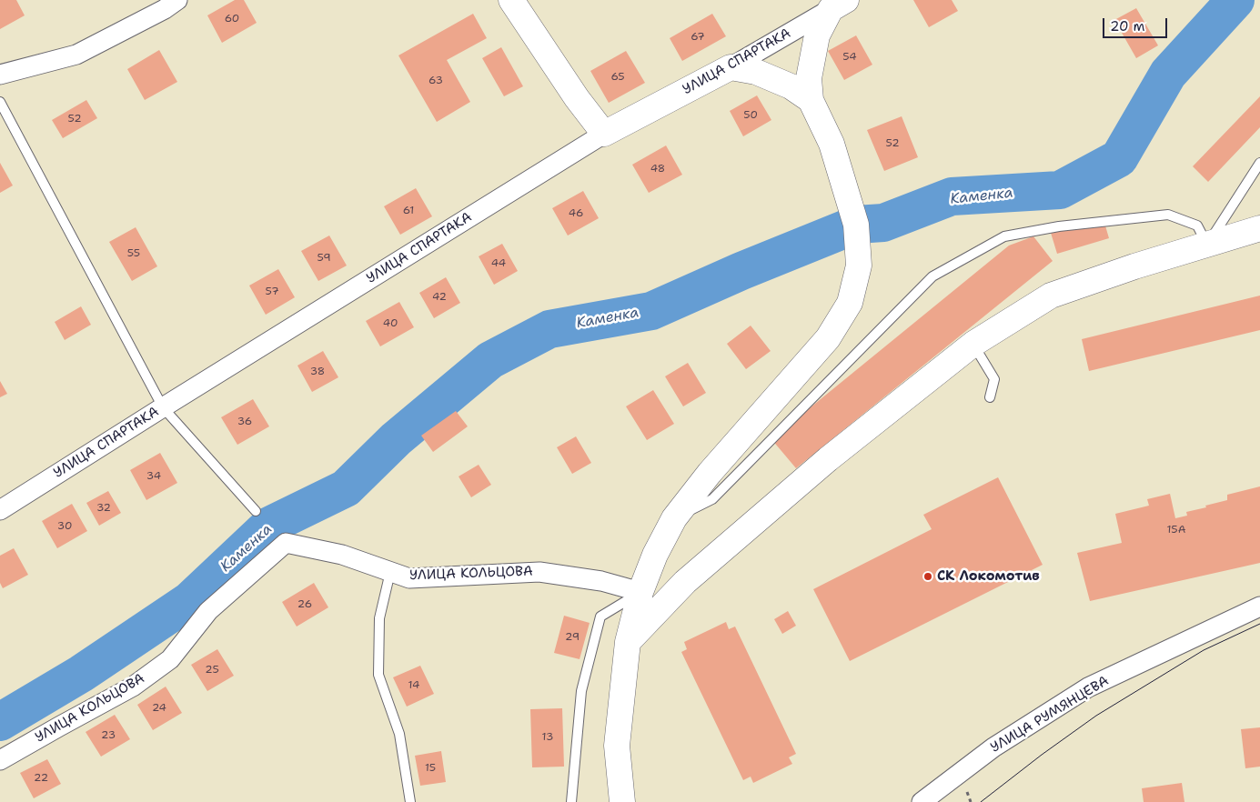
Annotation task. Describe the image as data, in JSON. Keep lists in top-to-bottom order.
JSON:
{
  "streets": {
    "street": ["УЛИЦА СПАРТАКА", "УЛИЦА КОЛЬЦОВА", "УЛИЦА РУМЯНЦЕВА"]
  },
  "water": ["Каменка"],
  "places": ["СК Локомотив"],
  "house_numbers": [
    "60",
    "67",
    "54",
    "65",
    "63",
    "50",
    "52",
    "52",
    "48",
    "61",
    "46",
    "55",
    "59",
    "44",
    "57",
    "42",
    "40",
    "38",
    "36",
    "34",
    "32",
    "30",
    "15А",
    "26",
    "29",
    "25",
    "14",
    "24",
    "23",
    "13",
    "15",
    "22"
  ],
  "scale_bar": "20 m"
}
